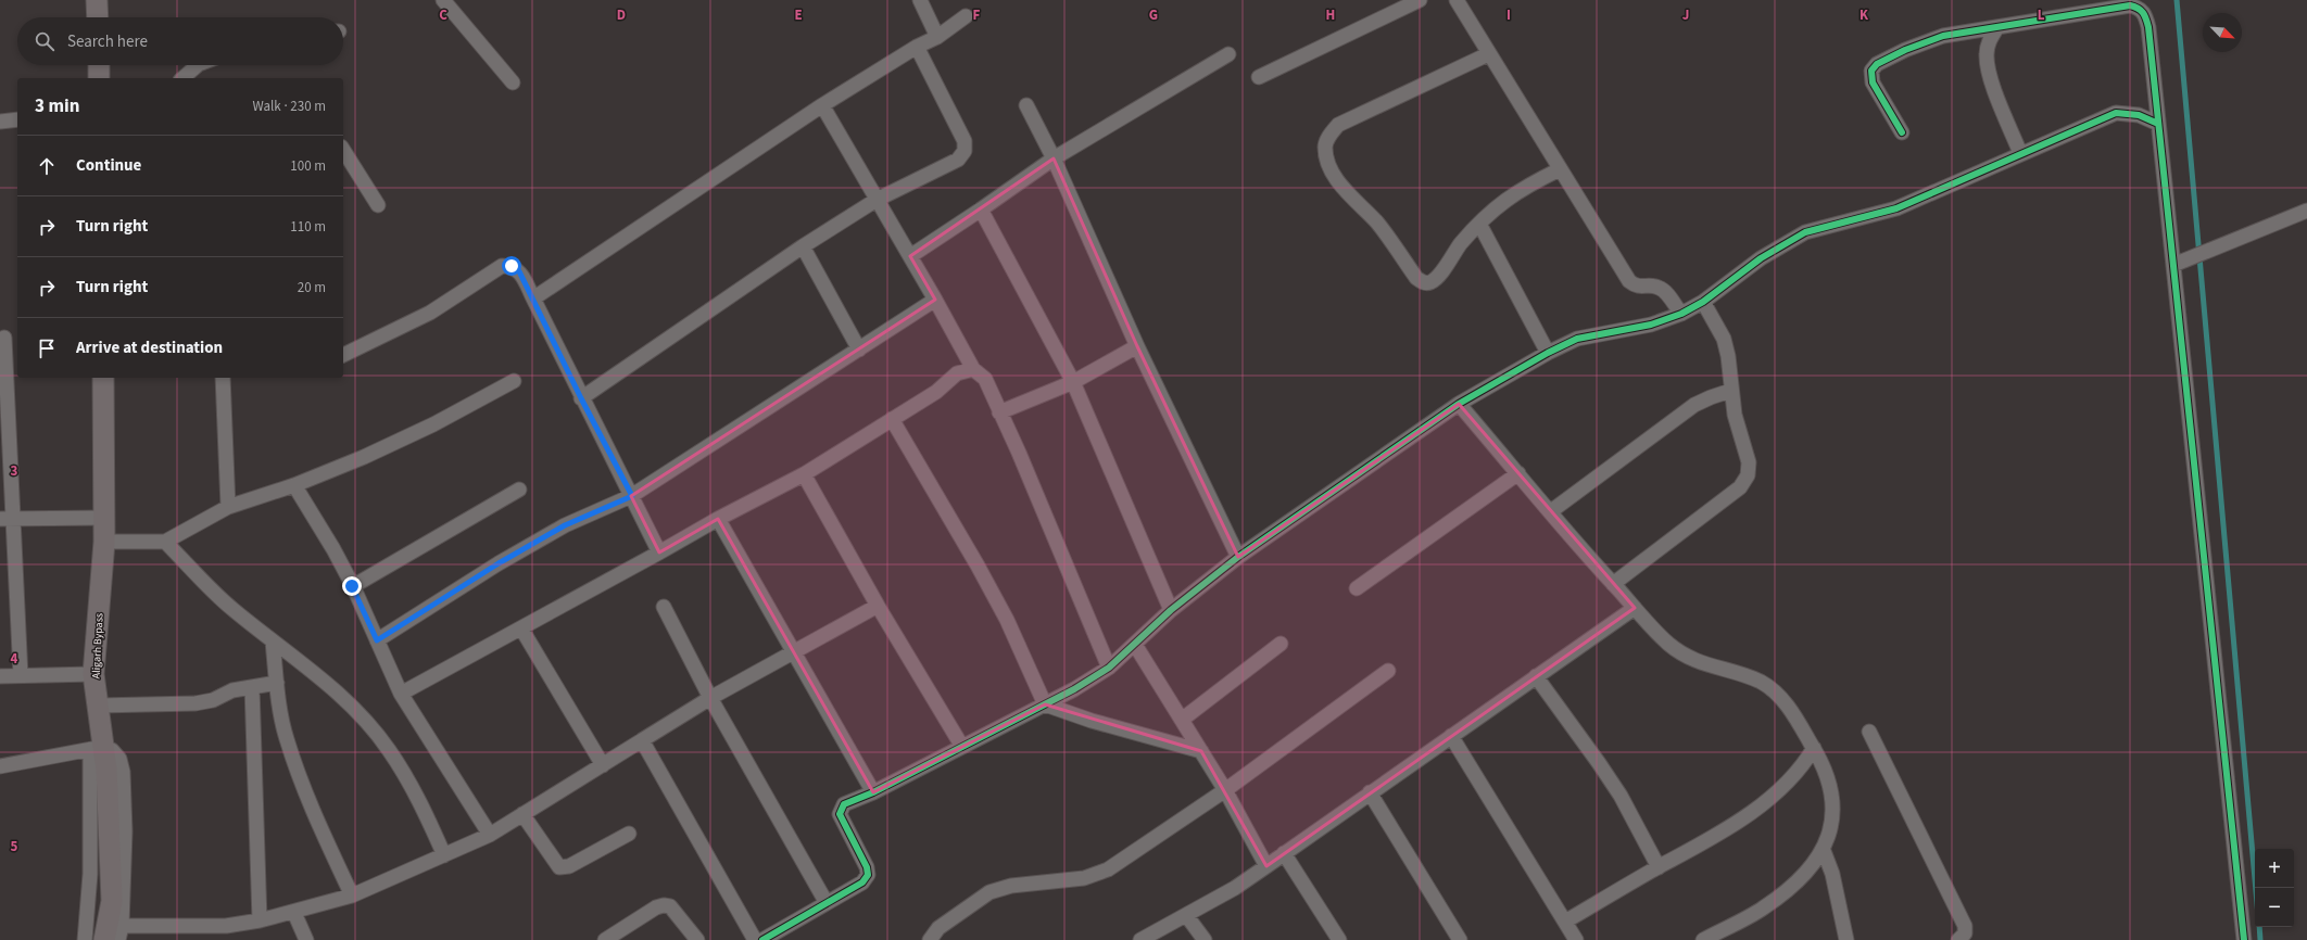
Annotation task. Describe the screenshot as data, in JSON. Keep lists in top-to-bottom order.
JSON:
{
  "streets": {
    "main road": ["Aligarh Bypass"]
  },
  "north": "bottom right",
  "page": {
    "search": "Search here",
    "heading": ["3 min", "Walk · 230 m"],
    "list": [
      ["Continue", "100 m"],
      ["Turn right", "110 m"],
      ["Turn right", "20 m"],
      "Arrive at destination"
    ],
    "map_buttons": ["+", "−"]
  },
  "grid": {
    "columns": [
      "C",
      "D",
      "E",
      "F",
      "G",
      "H",
      "I",
      "J",
      "K",
      "L"
    ],
    "rows": ["3", "4", "5"]
  }
}
